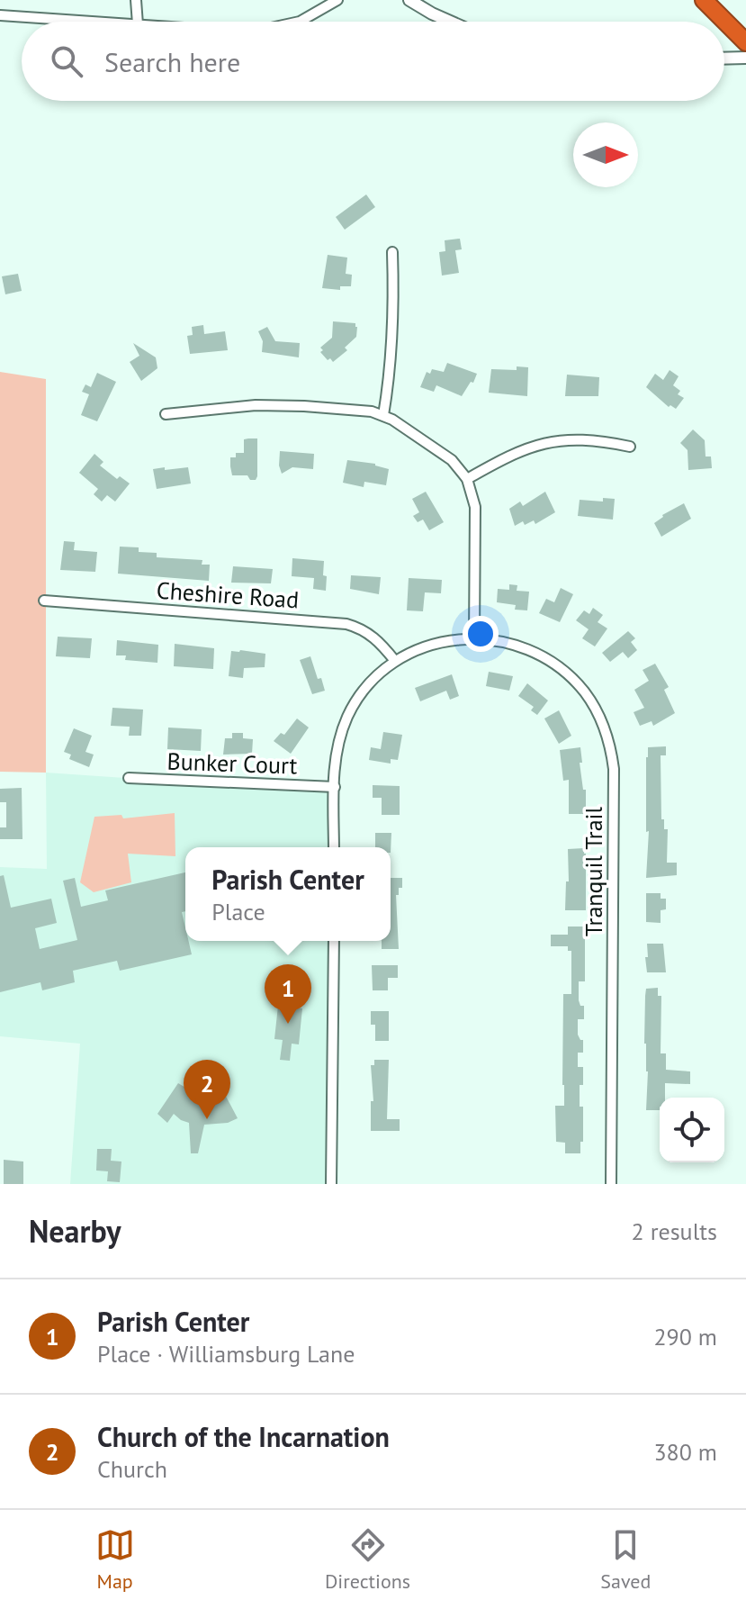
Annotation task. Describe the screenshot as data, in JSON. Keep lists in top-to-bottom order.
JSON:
{
  "streets": {
    "street": ["Cheshire Road", "Bunker Court", "Tranquil Trail"]
  },
  "crossings": [
    ["Cheshire Road", "Tranquil Trail"],
    ["Bunker Court", "Tranquil Trail"]
  ],
  "north": "right",
  "page": {
    "search": "Search here",
    "popup": ["Parish Center", "Place"],
    "pins": ["1", "2"],
    "heading": ["Nearby", "2 results"],
    "list": [
      {
        "mark": "1",
        "name": "Parish Center",
        "note": "Place · Williamsburg Lane",
        "value": "290 m"
      },
      {
        "mark": "2",
        "name": "Church of the Incarnation",
        "note": "Church",
        "value": "380 m"
      }
    ],
    "nav": ["Map", "Directions", "Saved"]
  }
}
